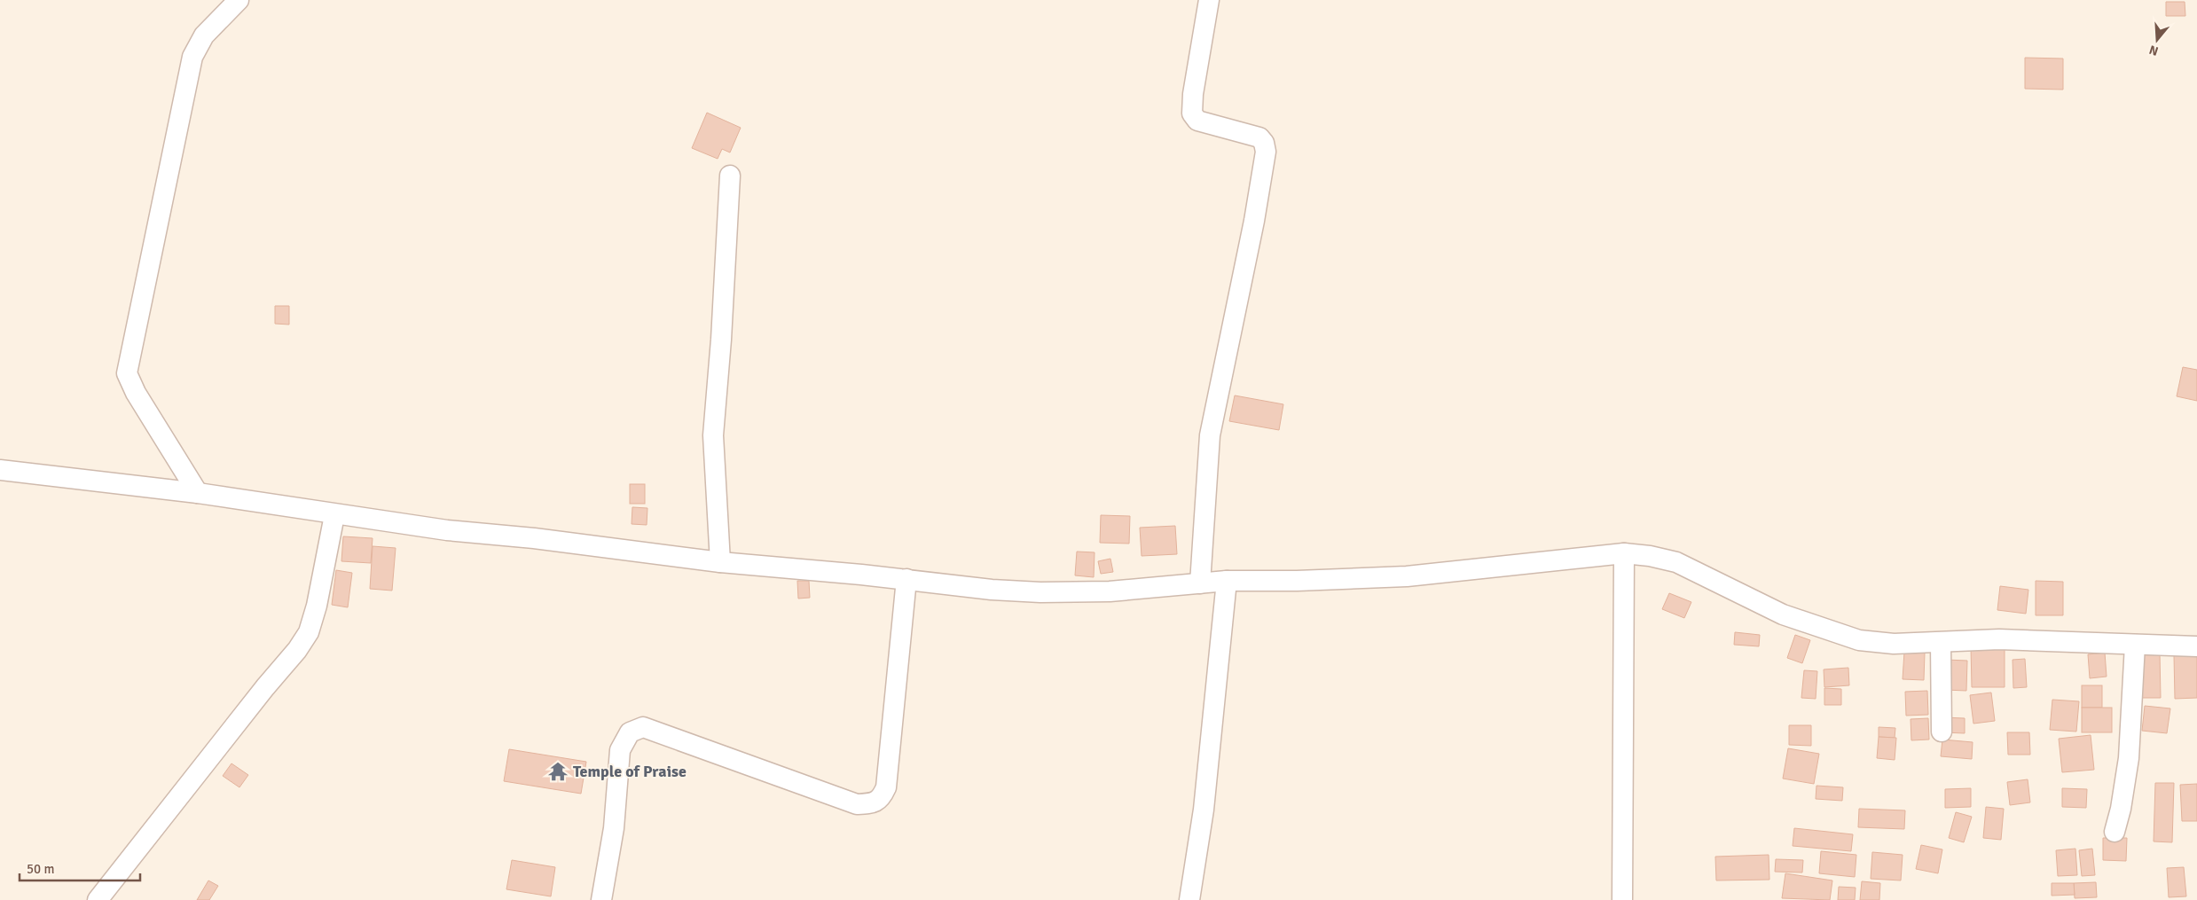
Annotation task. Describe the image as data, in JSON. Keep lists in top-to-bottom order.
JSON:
{
  "places": {
    "temple": ["Temple of Praise"]
  },
  "scale_bar": "50 m",
  "north": "bottom"
}
